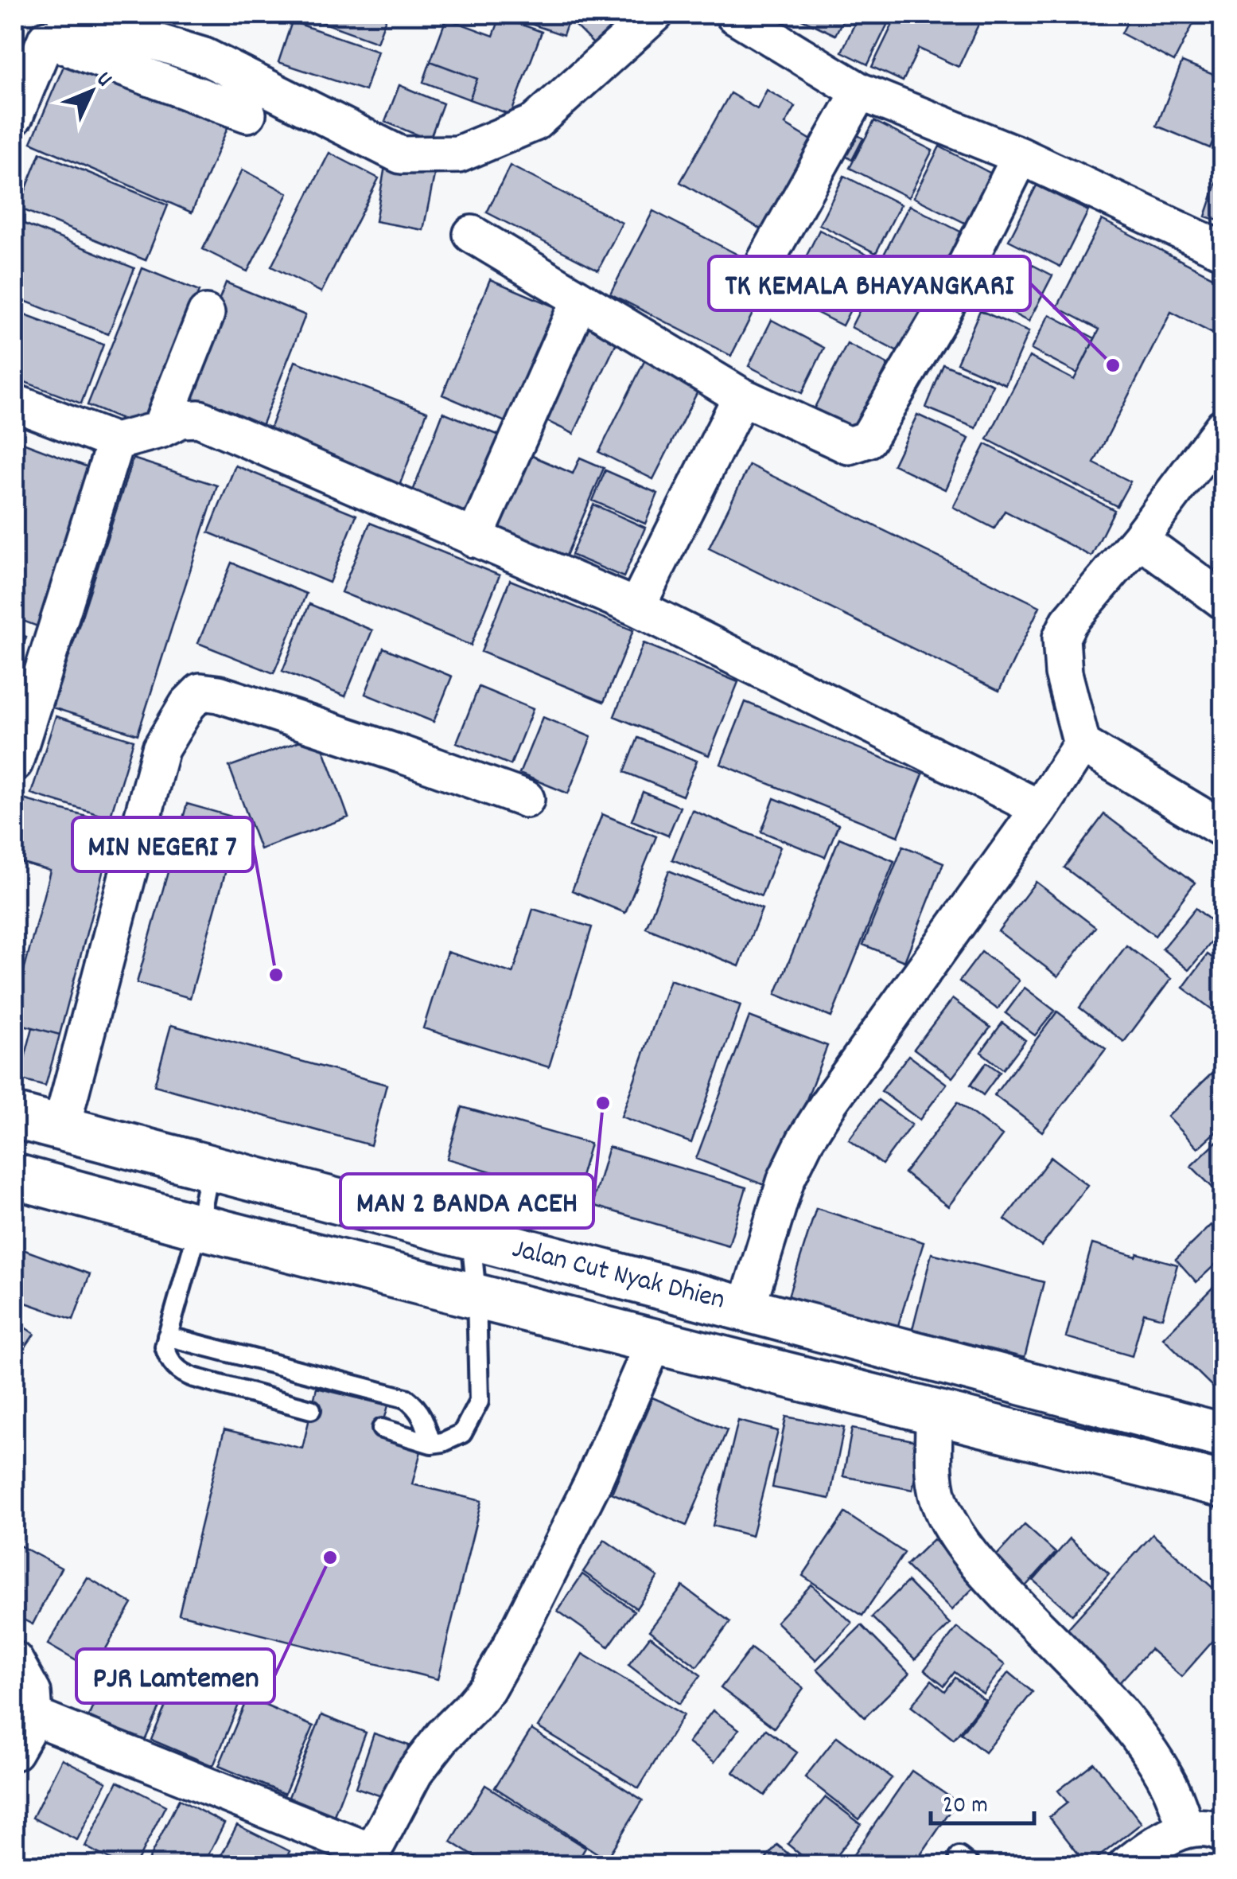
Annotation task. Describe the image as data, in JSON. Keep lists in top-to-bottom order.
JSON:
{
  "streets": {
    "highway": ["Jalan Cut Nyak Dhien"]
  },
  "places": [
    "TK KEMALA BHAYANGKARI",
    "MIN NEGERI 7",
    "MAN 2 BANDA ACEH",
    "PJR Lamtemen"
  ],
  "scale_bar": "20 m",
  "north": "top right"
}
